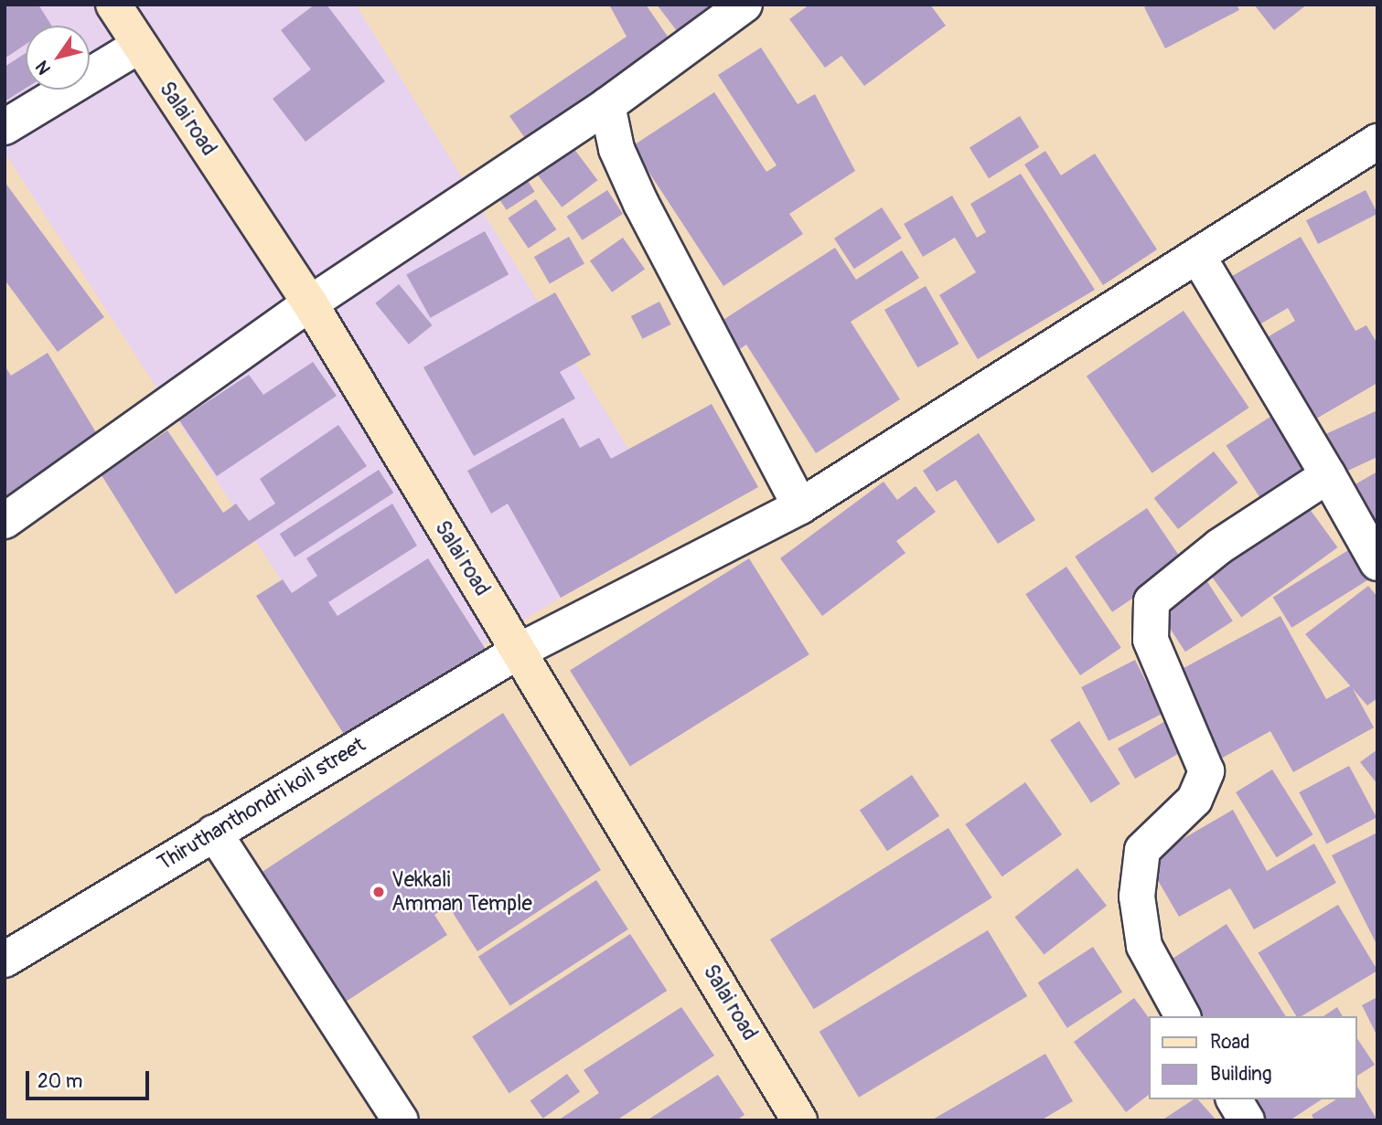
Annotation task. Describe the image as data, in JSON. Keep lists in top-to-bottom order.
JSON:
{
  "streets": {
    "main road": ["Salai road"],
    "street": ["Thiruthanthondri koil street"]
  },
  "crossings": [
    ["Salai road", "Thiruthanthondri koil street"]
  ],
  "places": ["Vekkali Amman Temple"],
  "legend": ["Road", "Building"],
  "scale_bar": "20 m",
  "north": "bottom left"
}
